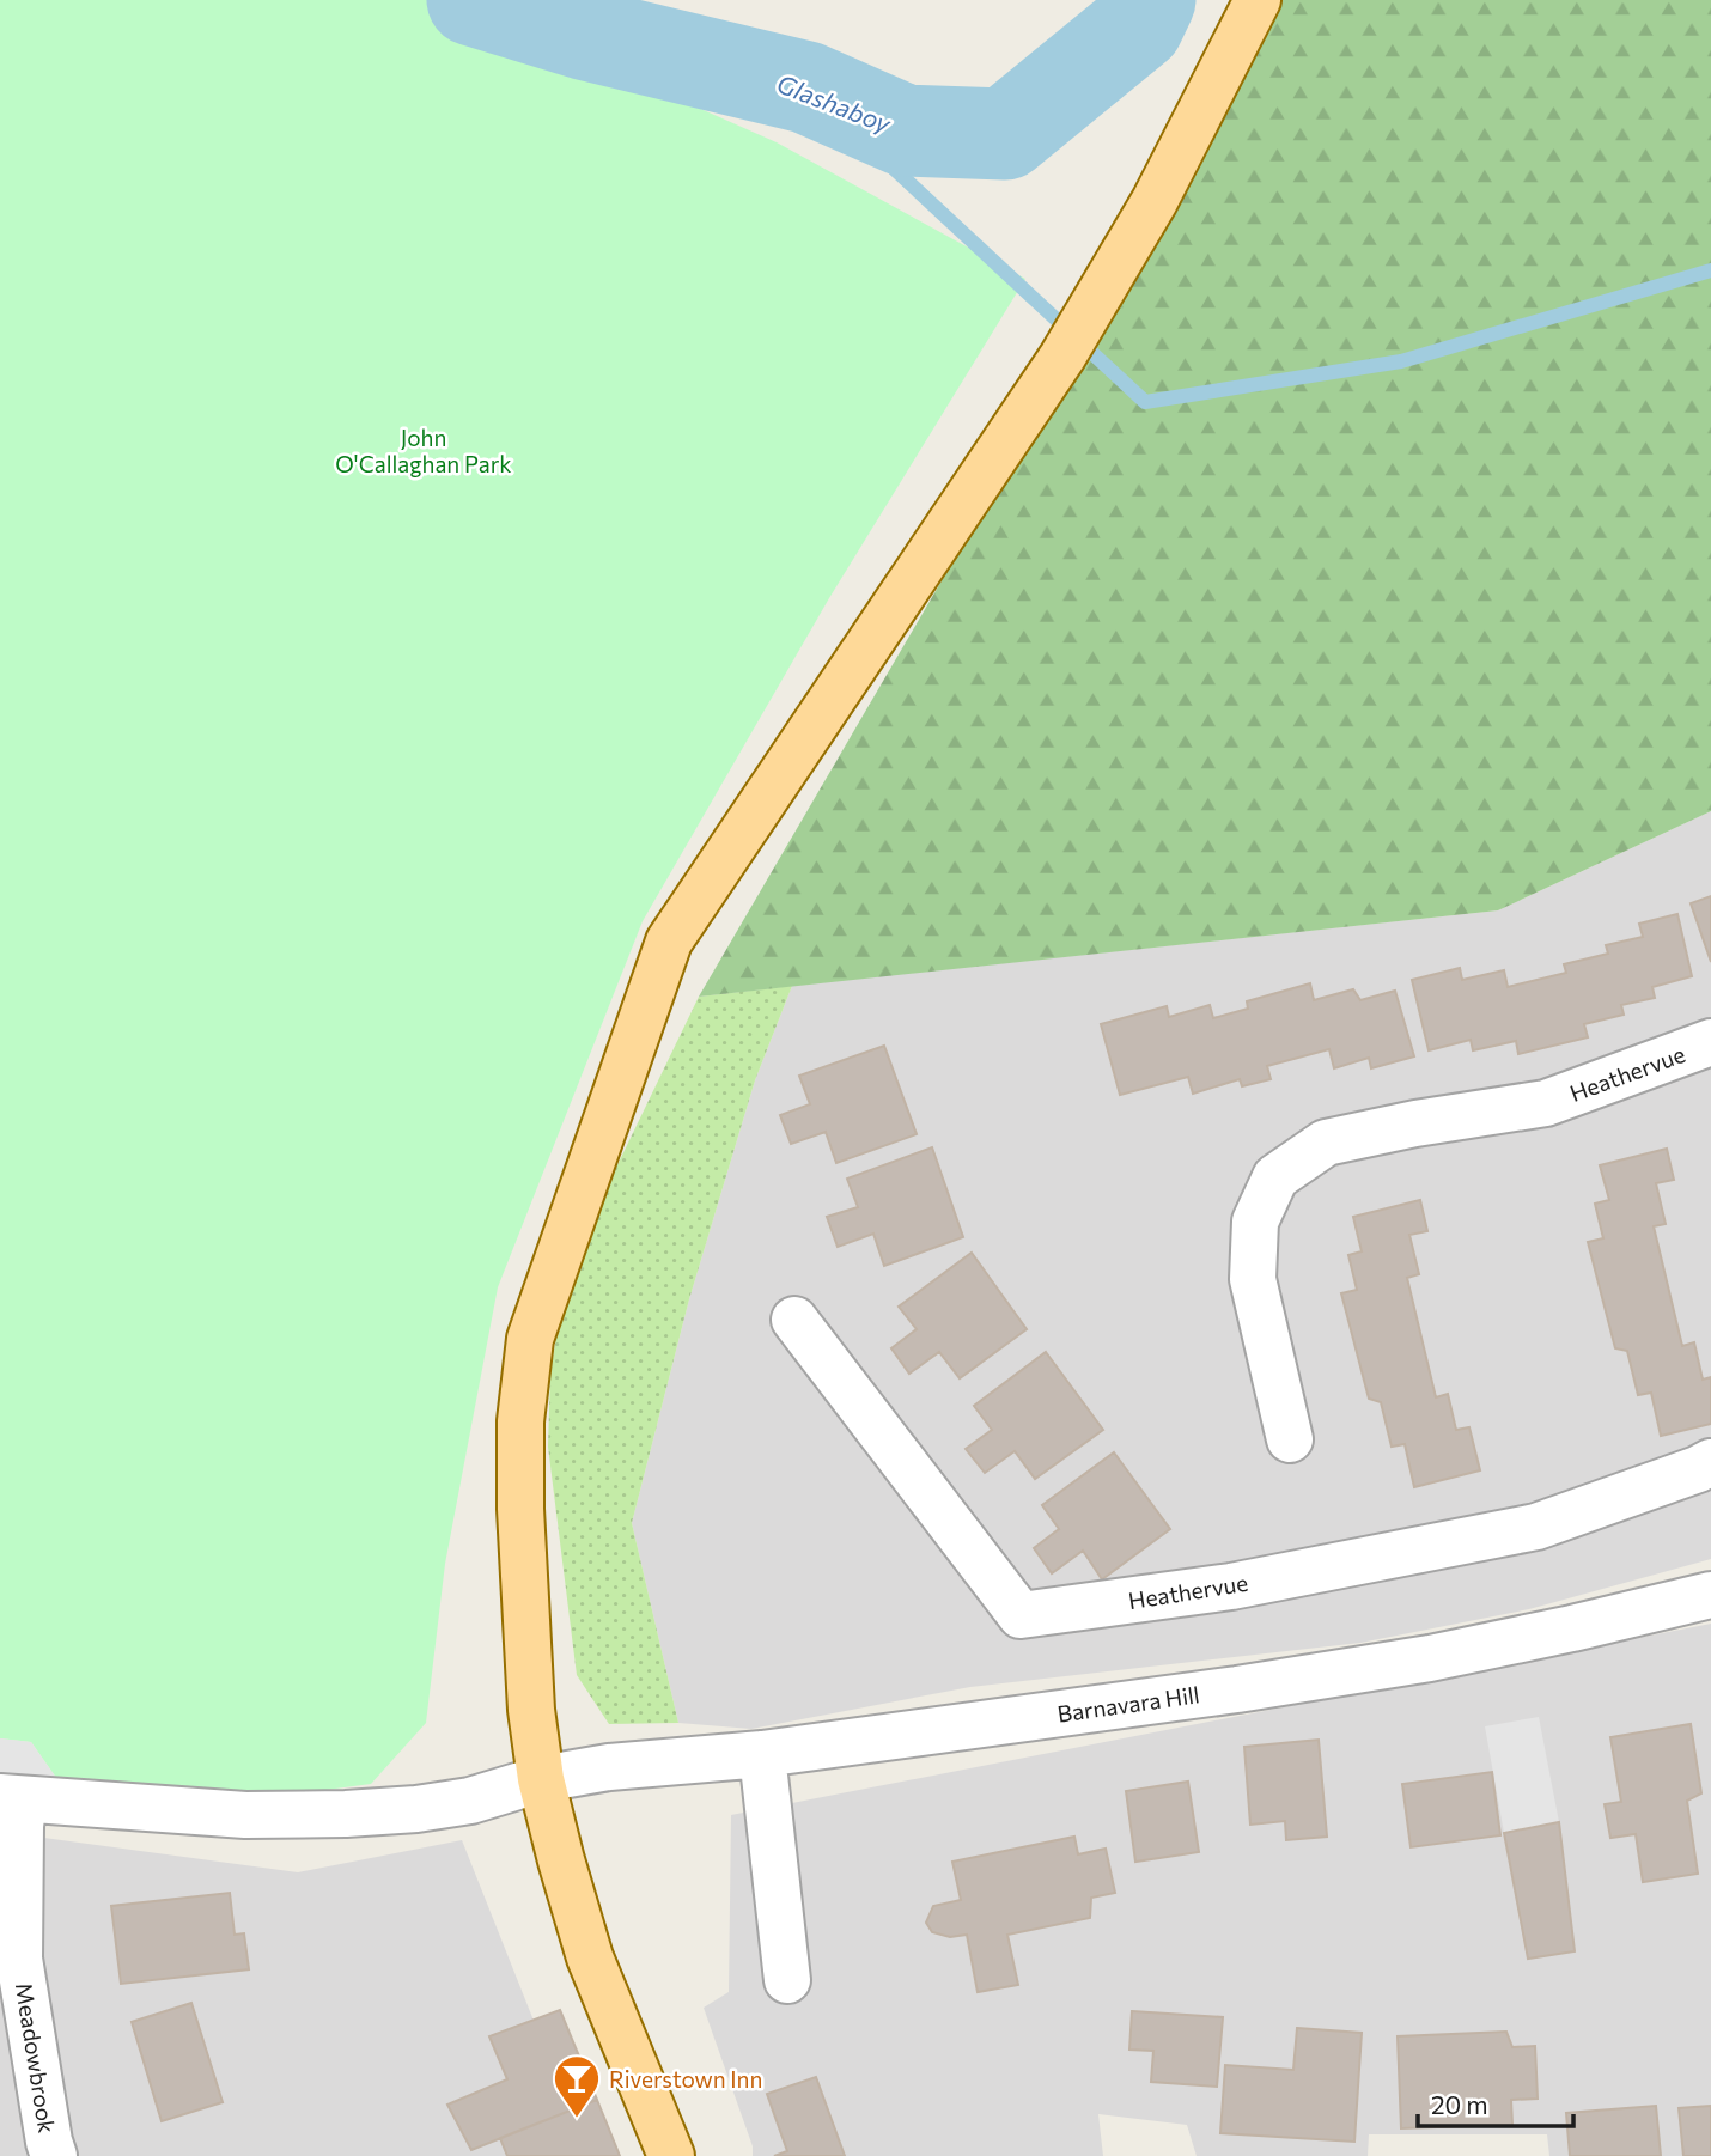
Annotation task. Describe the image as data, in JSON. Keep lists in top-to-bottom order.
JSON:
{
  "streets": {
    "street": ["Heathervue", "Barnavara Hill", "Meadowbrook"]
  },
  "crossings": [
    ["Barnavara Hill", "Meadowbrook"]
  ],
  "water": ["Glashaboy"],
  "parks": ["John O'Callaghan Park"],
  "places": {
    "bar": ["Riverstown Inn"]
  },
  "scale_bar": "20 m"
}
